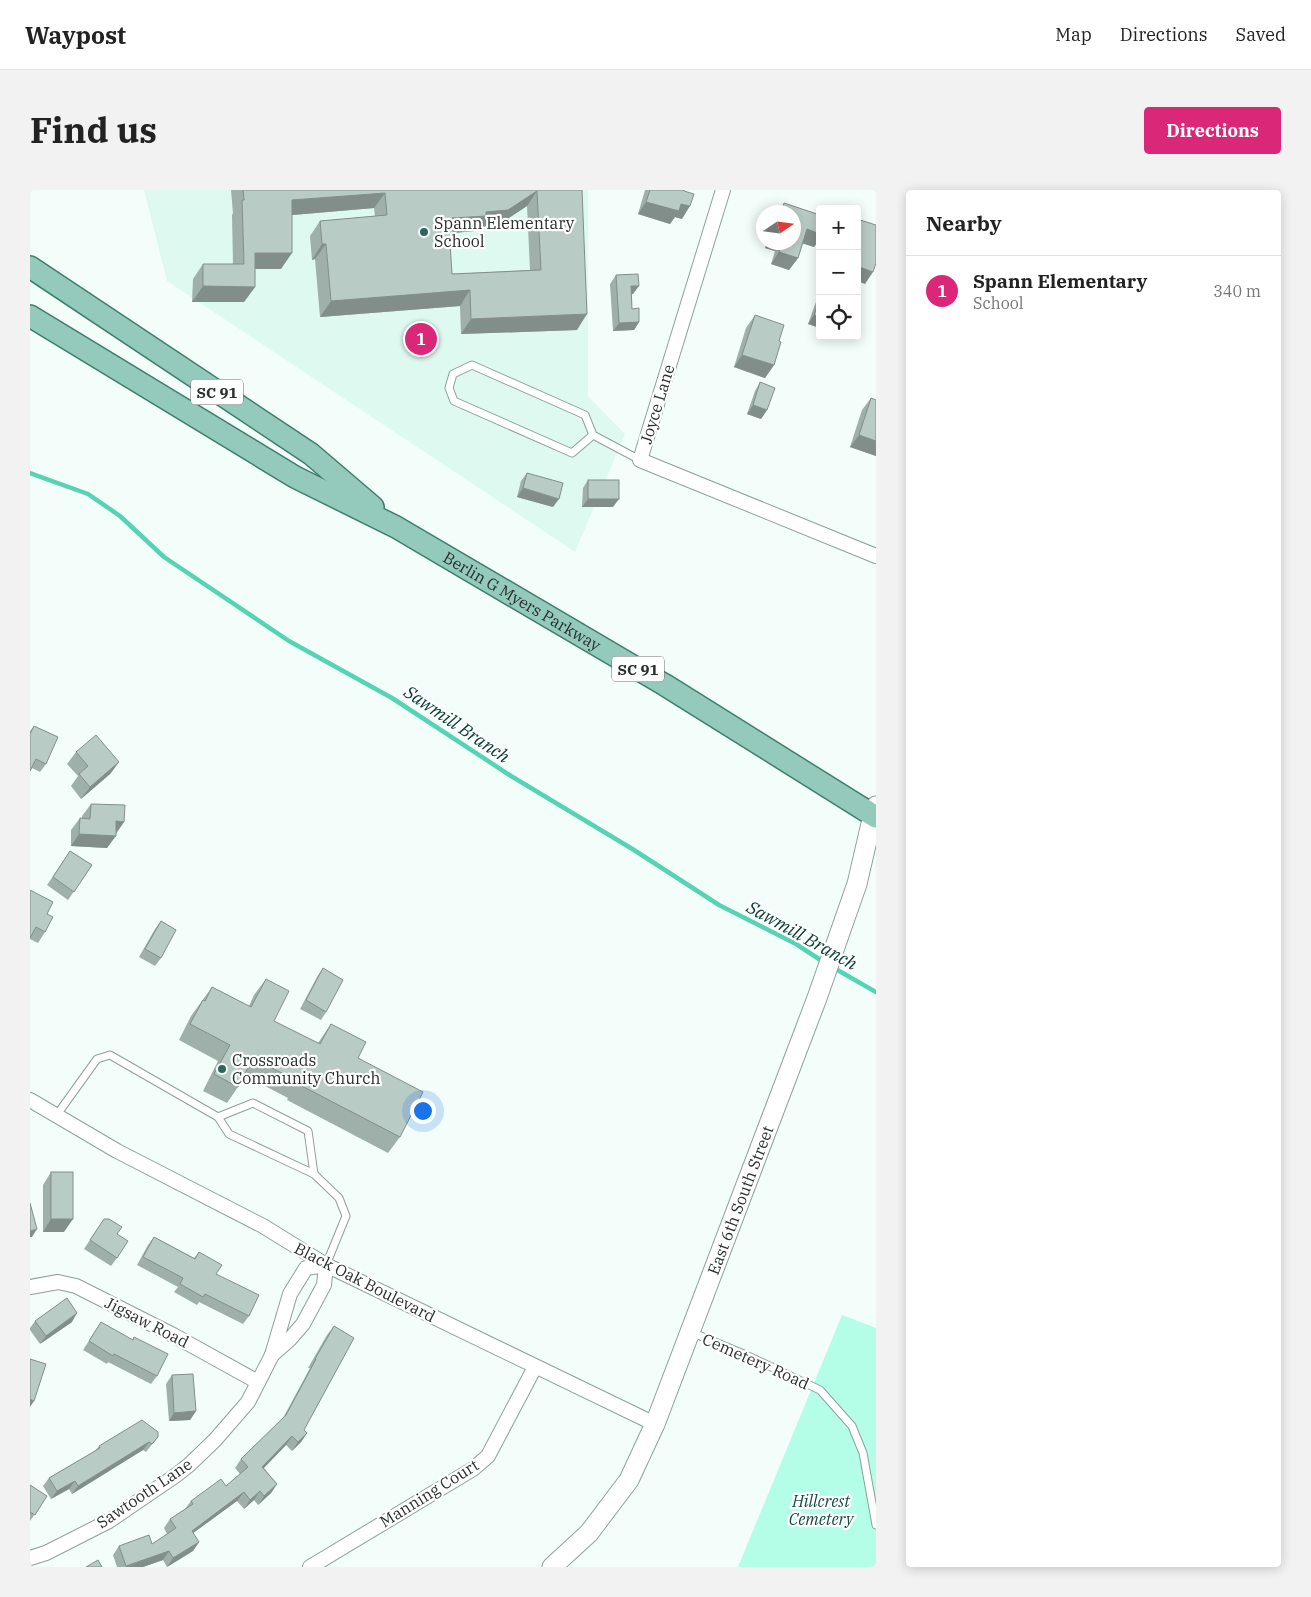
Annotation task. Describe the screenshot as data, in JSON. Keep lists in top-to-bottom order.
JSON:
{
  "streets": {
    "main road": ["SC 91", "Berlin G Myers Parkway"],
    "street": [
      "Joyce Lane",
      "East 6th South Street",
      "Black Oak Boulevard",
      "Jigsaw Road",
      "Sawtooth Lane",
      "Manning Court"
    ],
    "lane": ["Cemetery Road"]
  },
  "crossings": [
    ["Berlin G Myers Parkway", "East 6th South Street"],
    ["East 6th South Street", "Black Oak Boulevard"],
    ["East 6th South Street", "Cemetery Road"],
    ["Black Oak Boulevard", "Sawtooth Lane"],
    ["Black Oak Boulevard", "Manning Court"],
    ["Jigsaw Road", "Sawtooth Lane"]
  ],
  "water": ["Sawmill Branch"],
  "parks": ["Hillcrest Cemetery"],
  "places": ["Spann Elementary School", "Crossroads Community Church"],
  "north": "right",
  "page": {
    "header": "Waypost",
    "nav": ["Map", "Directions", "Saved"],
    "title": "Find us",
    "buttons": "Directions",
    "heading": "Nearby",
    "map_buttons": ["+", "−"],
    "list": [
      {
        "mark": "1",
        "name": "Spann Elementary",
        "note": "School",
        "value": "340 m"
      }
    ],
    "pins": "1"
  }
}
